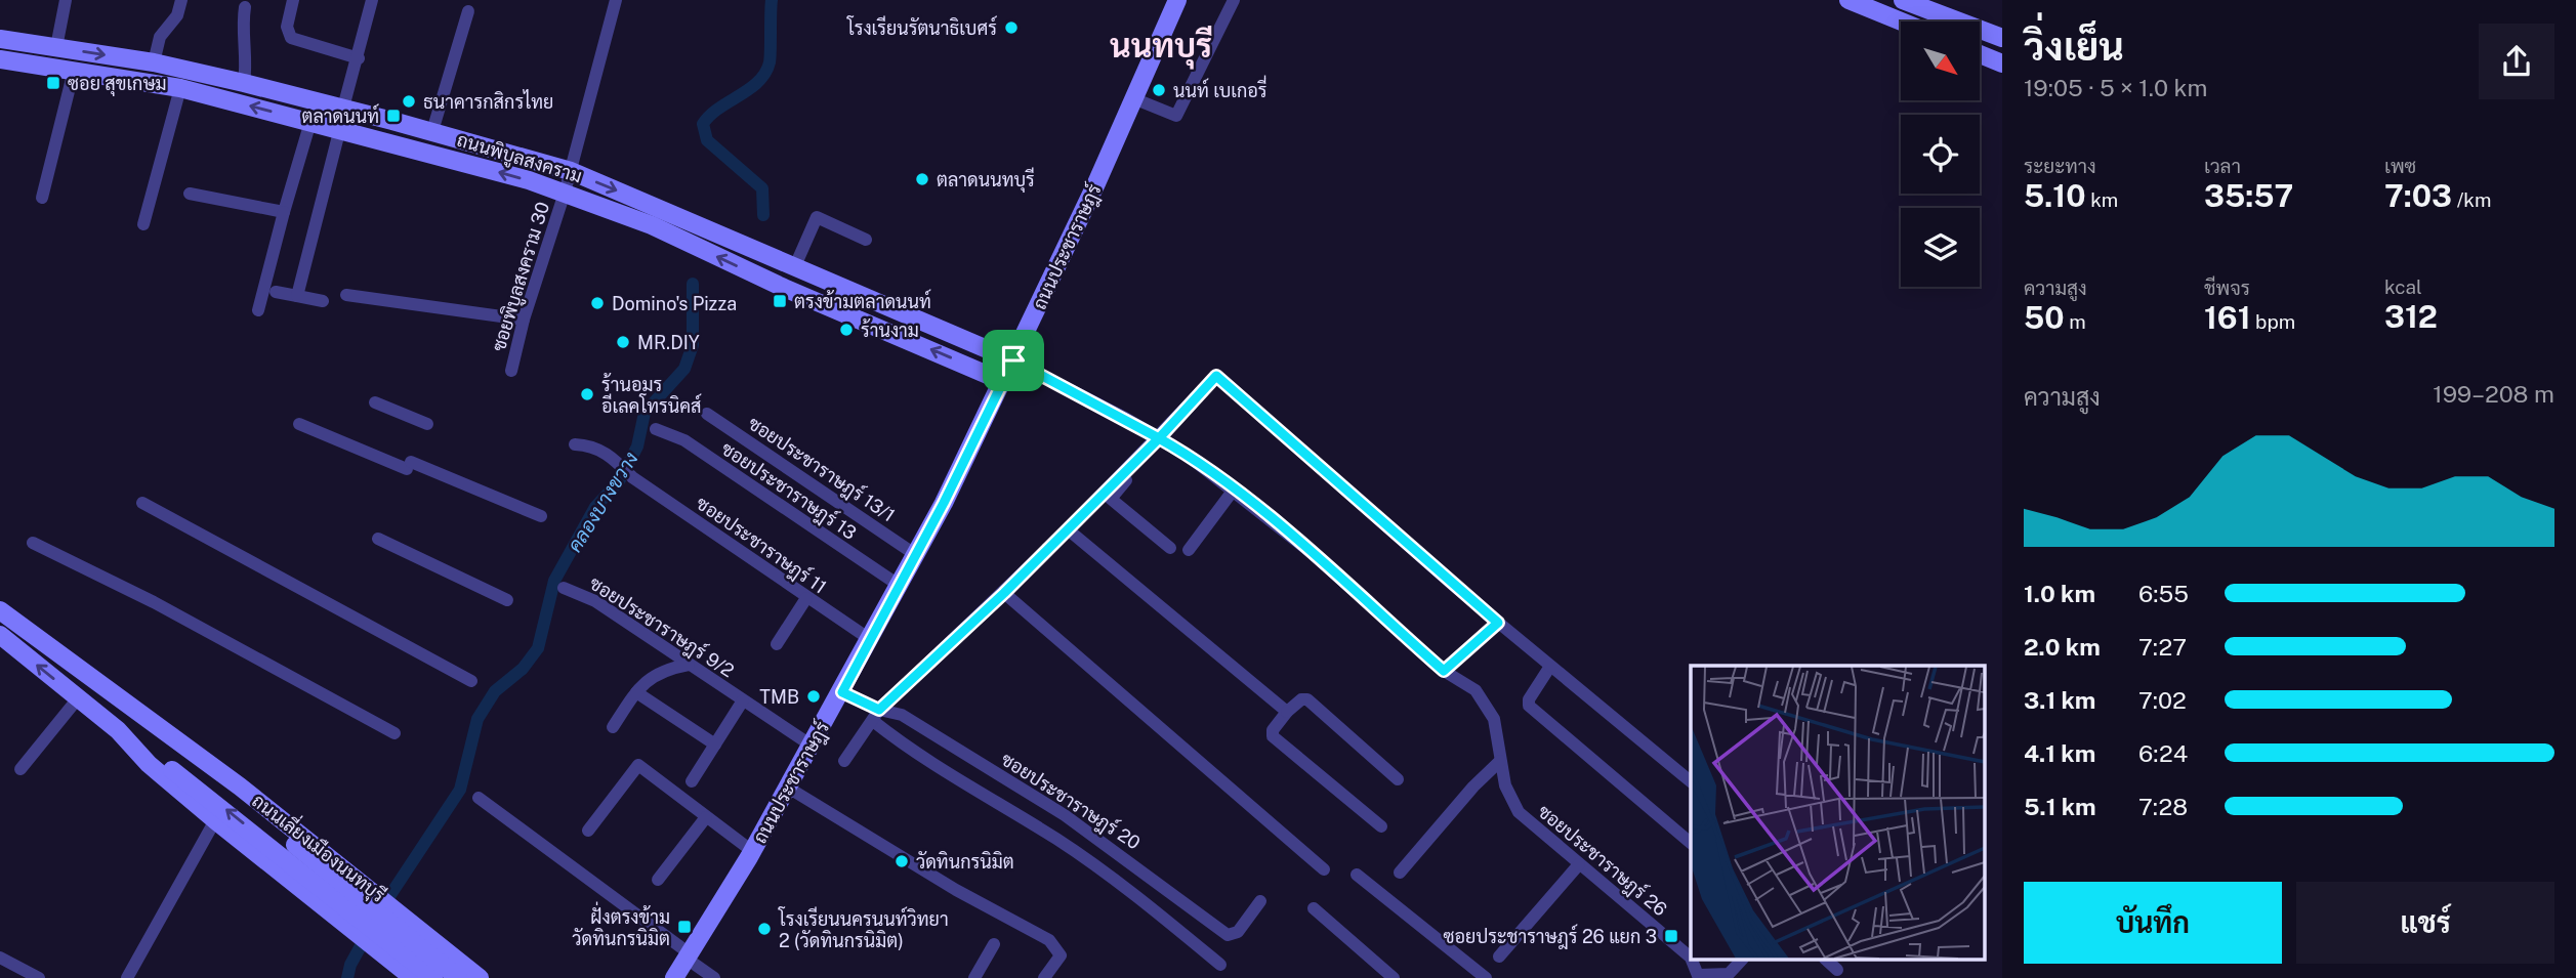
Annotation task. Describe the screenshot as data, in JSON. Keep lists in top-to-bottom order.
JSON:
{
  "streets": {
    "main road": ["ถนนพิบูลสงคราม", "ถนนประชาราษฎร์", "ถนนเลี่ยงเมืองนนทบุรี"],
    "street": [
      "ซอยพิบูลสงคราม 30",
      "ซอยประชาราษฎร์ 13/1",
      "ซอยประชาราษฎร์ 13",
      "ซอยประชาราษฎร์ 11",
      "ซอยประชาราษฎร์ 9/2",
      "ซอยประชาราษฎร์ 20",
      "ซอยประชาราษฎร์ 26"
    ]
  },
  "crossings": [
    ["ถนนพิบูลสงคราม", "ถนนประชาราษฎร์"],
    ["ถนนพิบูลสงคราม", "ซอยพิบูลสงคราม 30"],
    ["ถนนพิบูลสงคราม", "ซอยประชาราษฎร์ 26"],
    ["ถนนประชาราษฎร์", "ซอยประชาราษฎร์ 13/1"],
    ["ถนนประชาราษฎร์", "ซอยประชาราษฎร์ 13"],
    ["ถนนประชาราษฎร์", "ซอยประชาราษฎร์ 11"],
    ["ถนนประชาราษฎร์", "ซอยประชาราษฎร์ 9/2"],
    ["ถนนประชาราษฎร์", "ซอยประชาราษฎร์ 20"],
    ["ถนนประชาราษฎร์", "ซอยประชาราษฎร์ 26"]
  ],
  "districts": ["นนทบุรี"],
  "water": ["คลองบางขวาง"],
  "places": {
    "other": [
      "โรงเรียนรัตนาธิเบศร์",
      "นนท์ เบเกอรี่",
      "ธนาคารกสิกรไทย",
      "ตลาดนนทบุรี",
      "Domino's Pizza",
      "ร้านงาม",
      "MR.DIY",
      "ร้านอมร อีเลคโทรนิคส์",
      "TMB",
      "วัดทินกรนิมิต",
      "โรงเรียนนครนนท์วิทยา 2 (วัดทินกรนิมิต)"
    ],
    "transit": [
      "ซอย สุขเกษม",
      "ตลาดนนท์",
      "ตรงข้ามตลาดนนท์",
      "ฝั่งตรงข้าม วัดทินกรนิมิต",
      "ซอยประชาราษฎร์ 26 แยก 3"
    ]
  },
  "north": "bottom right",
  "page": {
    "heading": ["วิ่งเย็น", "19:05 · 5 × 1.0 km"],
    "stats": [
      ["ระยะทาง", "5.10 km"],
      ["เวลา", "35:57"],
      ["เพซ", "7:03 /km"],
      ["ความสูง", "50 m"],
      ["ชีพจร", "161 bpm"],
      ["kcal", "312"]
    ],
    "chart": ["ความสูง", "199–208 m"],
    "list": [
      {
        "name": "1.0 km",
        "note": "6:55"
      },
      {
        "name": "2.0 km",
        "note": "7:27"
      },
      {
        "name": "3.1 km",
        "note": "7:02"
      },
      {
        "name": "4.1 km",
        "note": "6:24"
      },
      {
        "name": "5.1 km",
        "note": "7:28"
      }
    ],
    "buttons": ["บันทึก", "แชร์"]
  }
}
